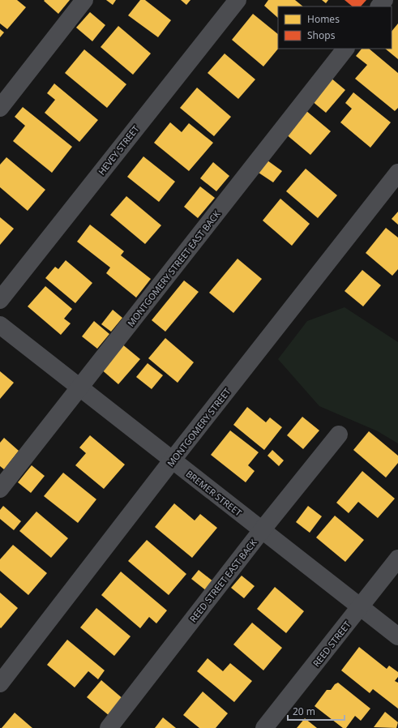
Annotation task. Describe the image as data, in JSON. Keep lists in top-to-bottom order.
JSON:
{
  "streets": {
    "street": [
      "HEVEY STREET",
      "MONTGOMERY STREET EAST BACK",
      "MONTGOMERY STREET",
      "BREMER STREET",
      "REED STREET EAST BACK",
      "REED STREET"
    ]
  },
  "crossings": [
    ["MONTGOMERY STREET EAST BACK", "BREMER STREET"],
    ["MONTGOMERY STREET", "BREMER STREET"],
    ["BREMER STREET", "REED STREET EAST BACK"],
    ["BREMER STREET", "REED STREET"]
  ],
  "legend": ["Homes", "Shops"],
  "scale_bar": "20 m"
}
